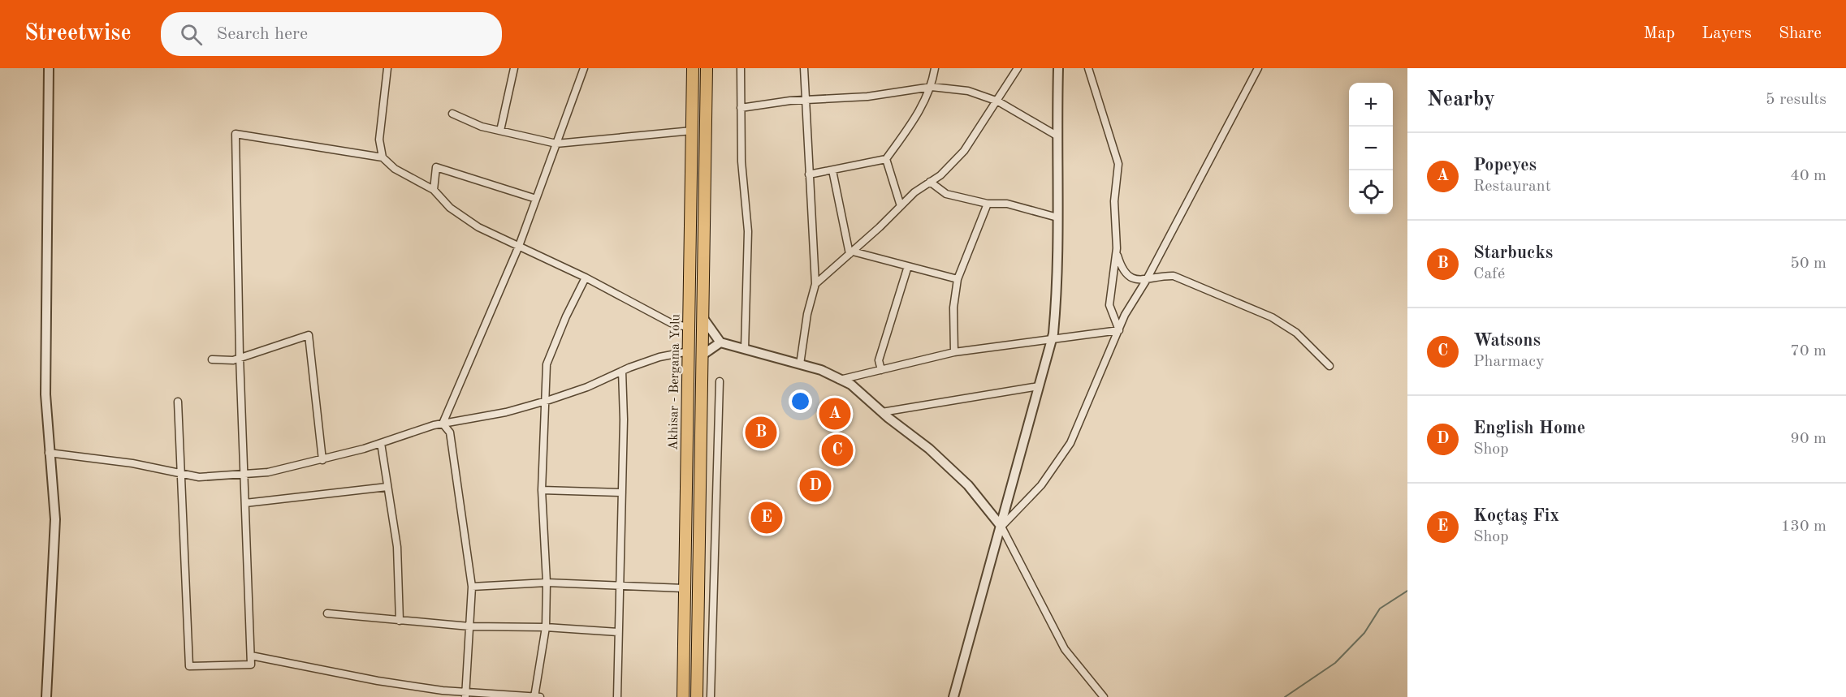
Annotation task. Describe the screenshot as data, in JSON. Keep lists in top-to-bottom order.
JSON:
{
  "streets": {
    "main road": ["Akhisar - Bergama Yolu"]
  },
  "page": {
    "header": "Streetwise",
    "search": "Search here",
    "nav": ["Map", "Layers", "Share"],
    "heading": ["Nearby", "5 results"],
    "map_buttons": ["+", "−"],
    "list": [
      {
        "mark": "A",
        "name": "Popeyes",
        "note": "Restaurant",
        "value": "40 m"
      },
      {
        "mark": "B",
        "name": "Starbucks",
        "note": "Café",
        "value": "50 m"
      },
      {
        "mark": "C",
        "name": "Watsons",
        "note": "Pharmacy",
        "value": "70 m"
      },
      {
        "mark": "D",
        "name": "English Home",
        "note": "Shop",
        "value": "90 m"
      },
      {
        "mark": "E",
        "name": "Koçtaş Fix",
        "note": "Shop",
        "value": "130 m"
      }
    ],
    "pins": [
      "A",
      "B",
      "C",
      "D",
      "E"
    ]
  }
}
